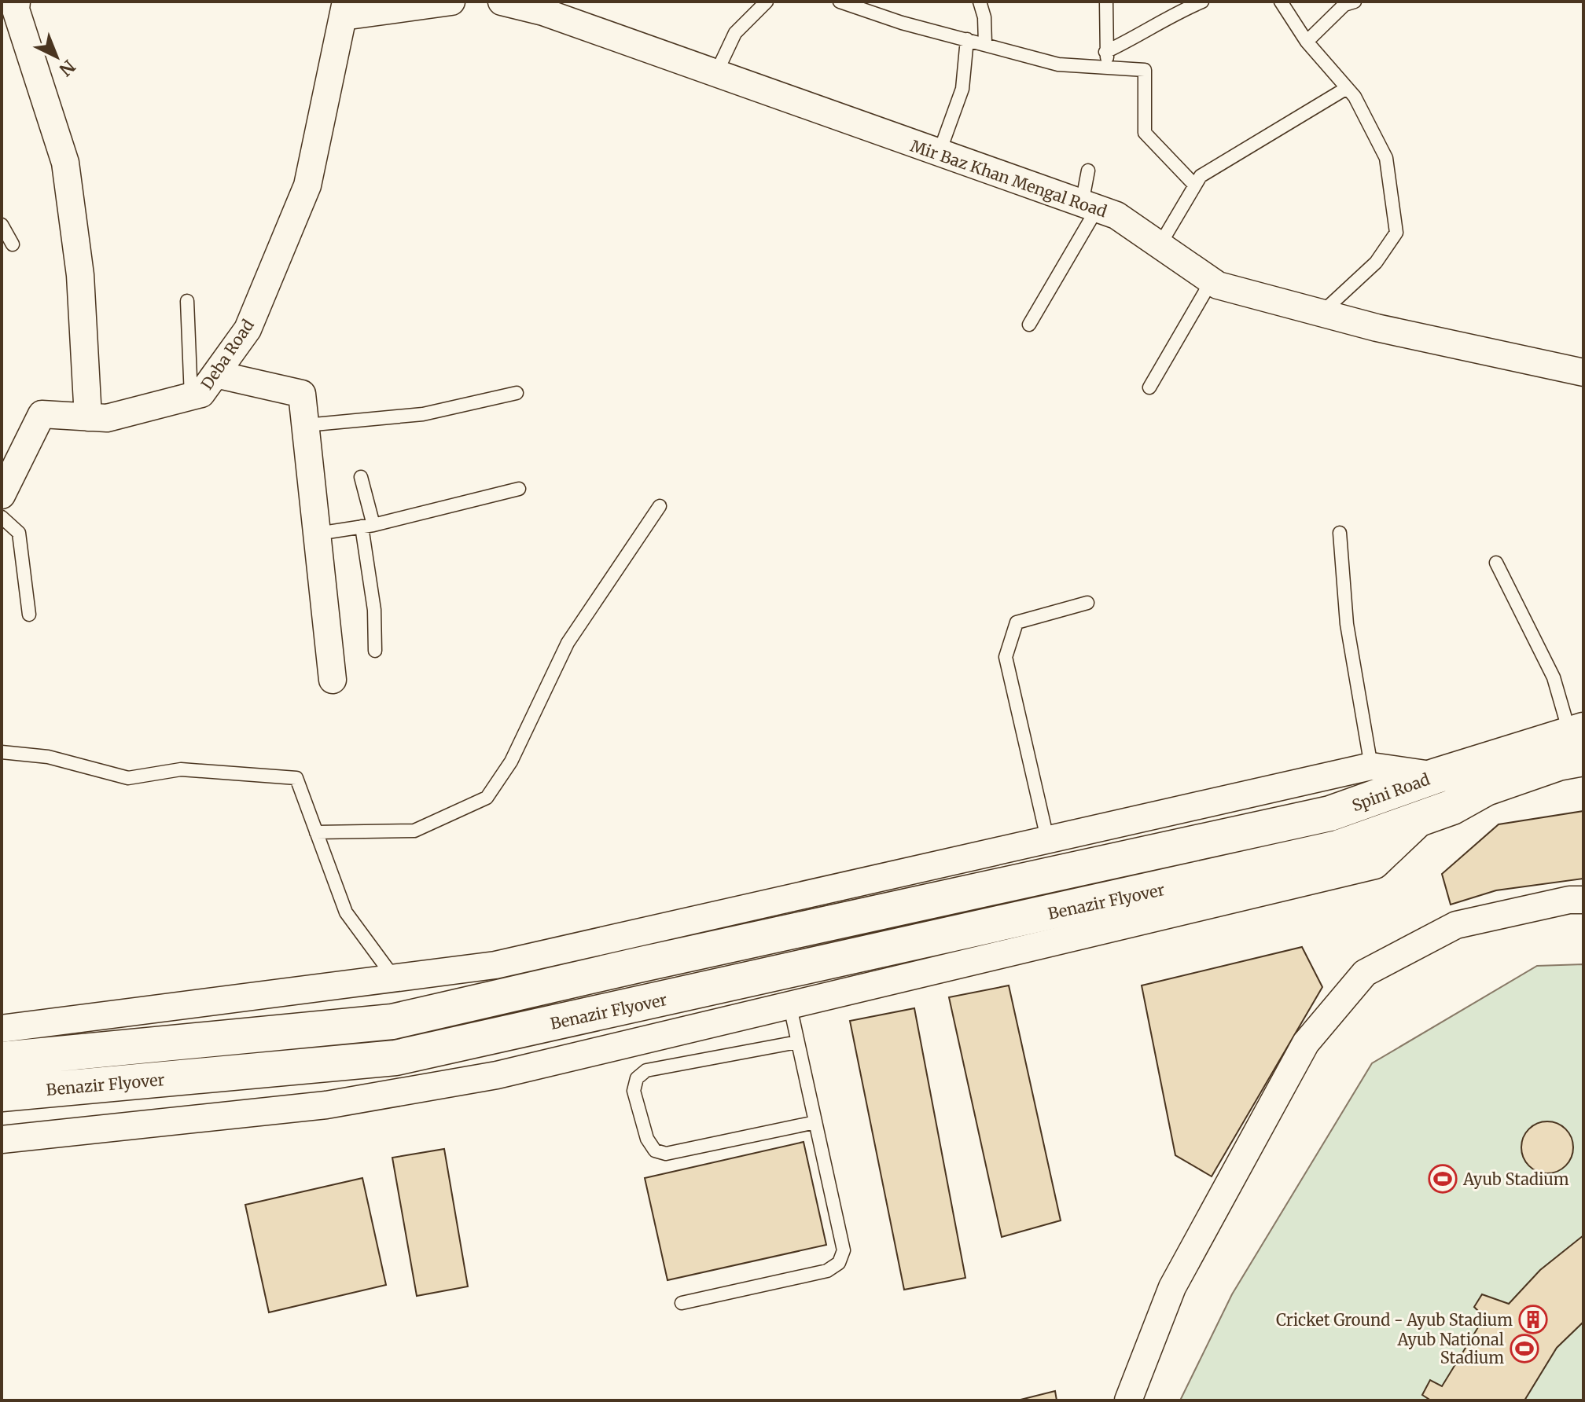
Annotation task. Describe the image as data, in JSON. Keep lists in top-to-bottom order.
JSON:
{
  "streets": {
    "main road": ["Spini Road", "Benazir Flyover"],
    "street": ["Mir Baz Khan Mengal Road", "Deba Road"]
  },
  "places": {
    "sports": ["Ayub Stadium", "Ayub National Stadium"],
    "building": ["Cricket Ground - Ayub Stadium"]
  },
  "north": "bottom right"
}
